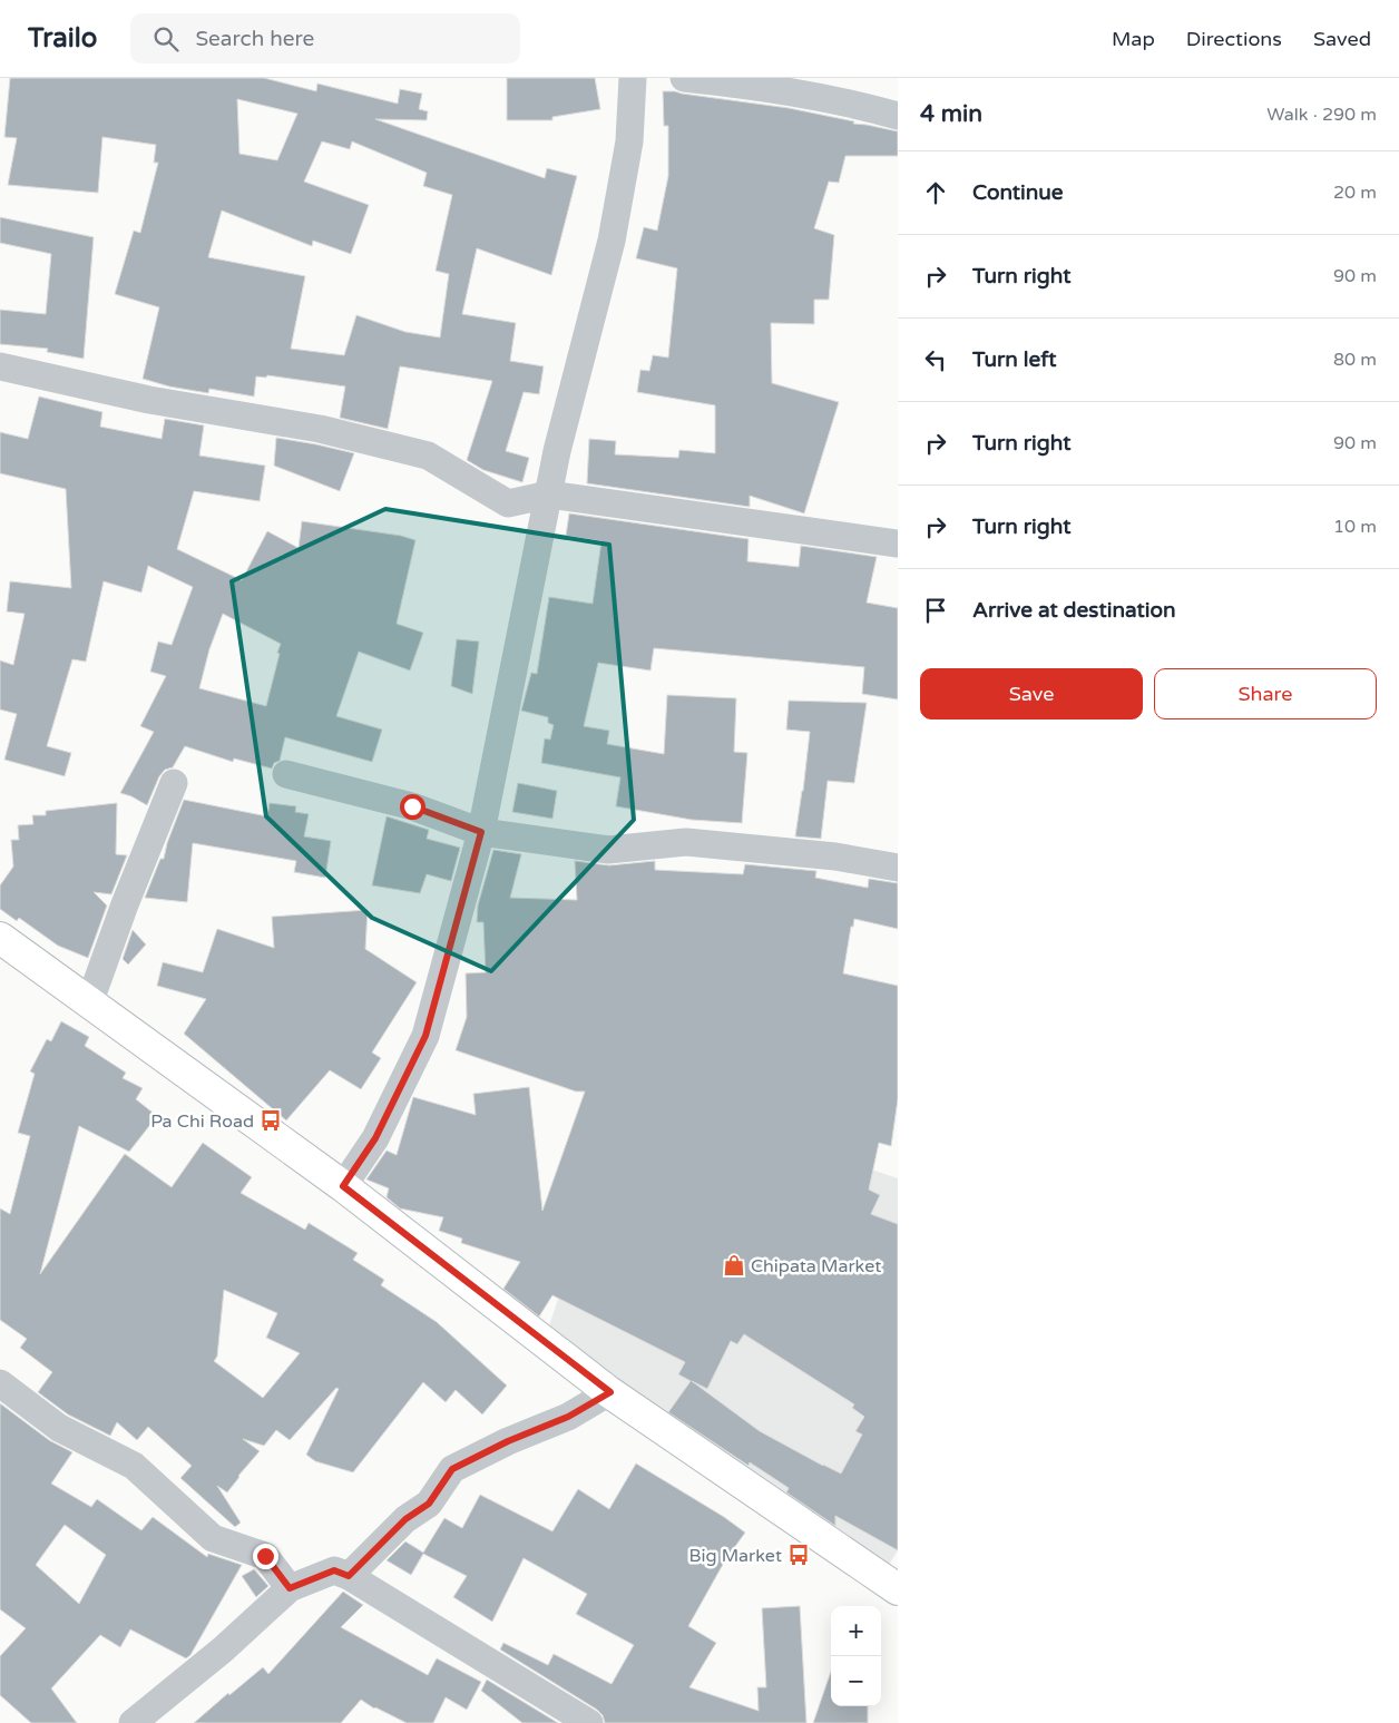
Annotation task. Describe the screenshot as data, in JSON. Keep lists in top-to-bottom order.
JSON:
{
  "places": {
    "bus stop": ["Pa Chi Road", "Big Market"],
    "shop": ["Chipata Market"]
  },
  "page": {
    "header": "Trailo",
    "search": "Search here",
    "nav": ["Map", "Directions", "Saved"],
    "heading": ["4 min", "Walk · 290 m"],
    "list": [
      ["Continue", "20 m"],
      ["Turn right", "90 m"],
      ["Turn left", "80 m"],
      ["Turn right", "90 m"],
      ["Turn right", "10 m"],
      "Arrive at destination"
    ],
    "buttons": ["Save", "Share"],
    "map_buttons": ["+", "−"]
  }
}
